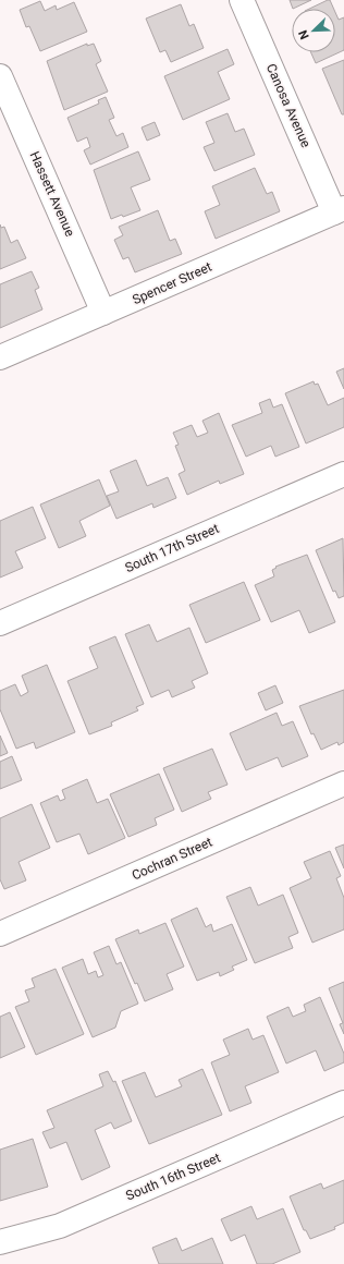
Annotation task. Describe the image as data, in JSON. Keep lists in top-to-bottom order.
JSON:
{
  "streets": {
    "street": [
      "Canosa Avenue",
      "Hassett Avenue",
      "Spencer Street",
      "South 17th Street",
      "Cochran Street",
      "South 16th Street"
    ]
  },
  "crossings": [
    ["Canosa Avenue", "Spencer Street"],
    ["Hassett Avenue", "Spencer Street"]
  ],
  "north": "bottom left"
}
